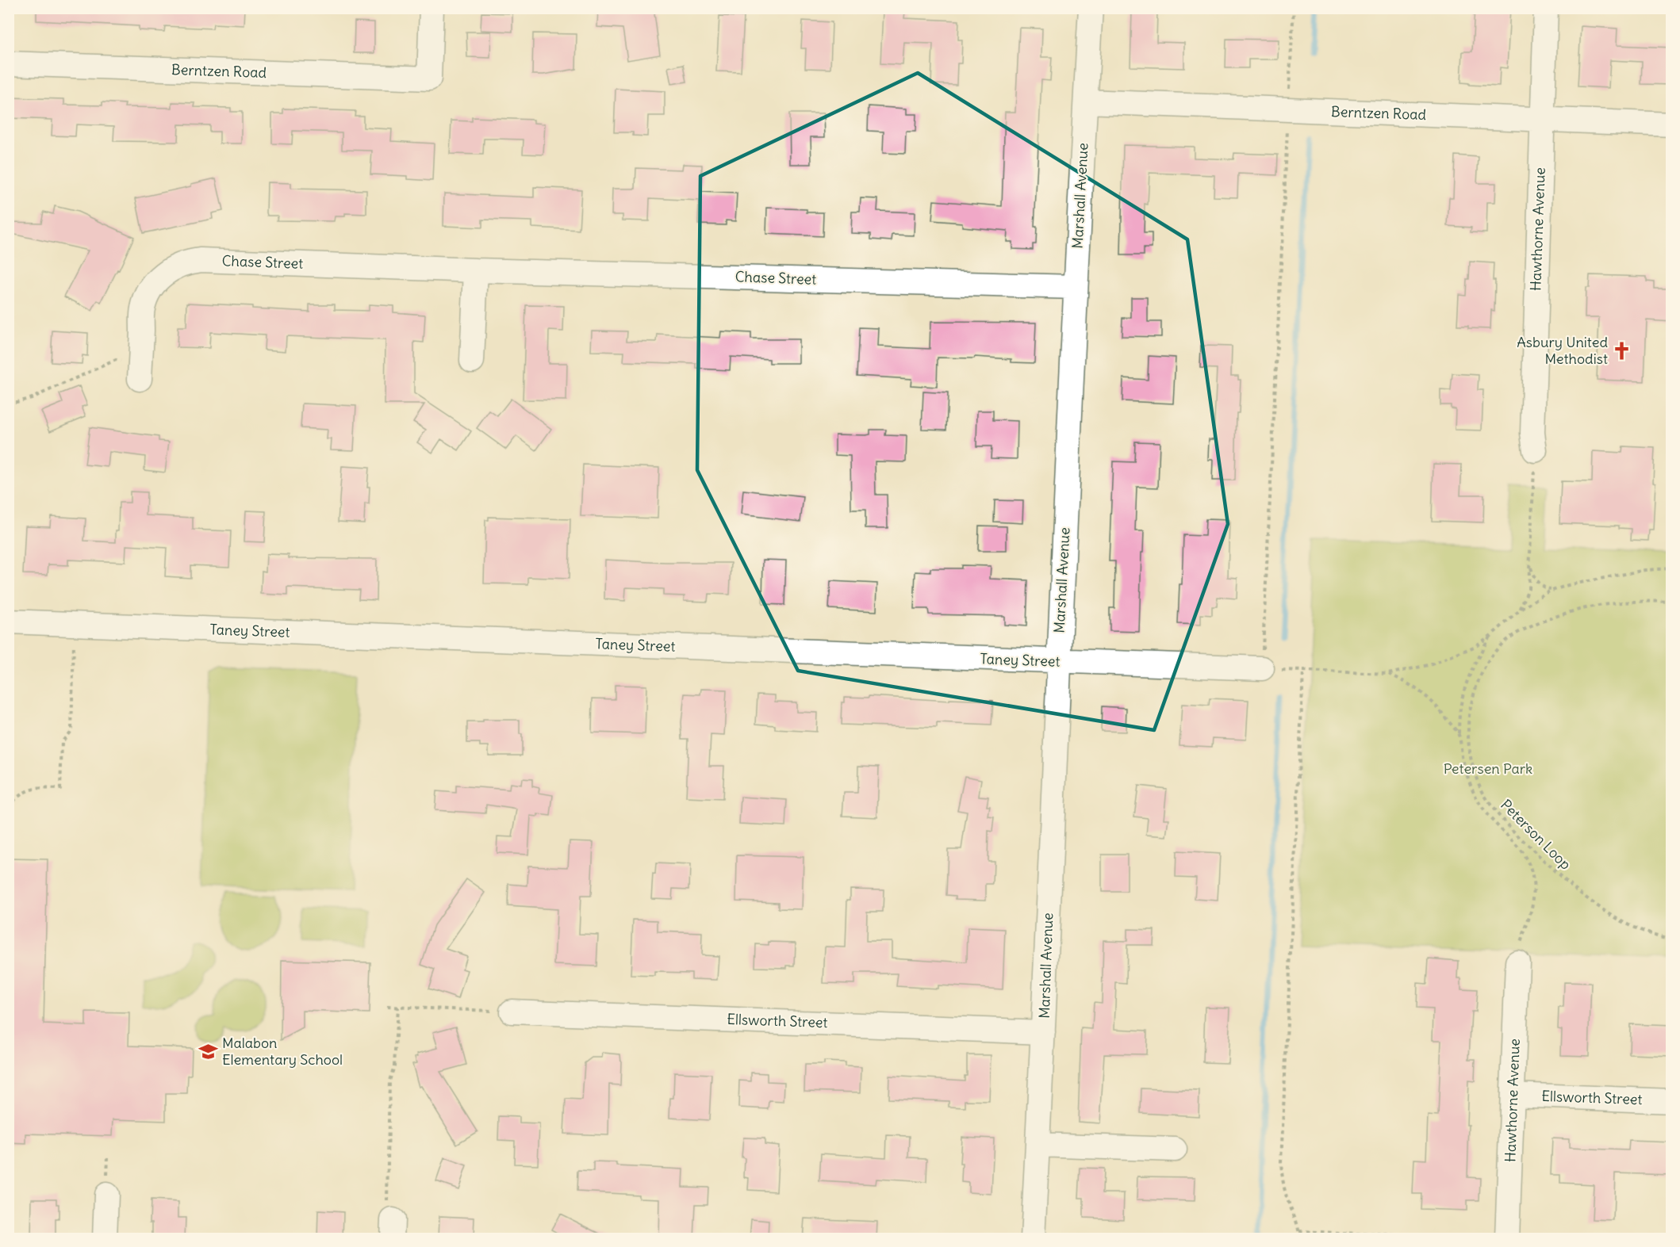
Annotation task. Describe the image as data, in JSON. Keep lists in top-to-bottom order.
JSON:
{
  "streets": {
    "street": [
      "Berntzen Road",
      "Marshall Avenue",
      "Hawthorne Avenue",
      "Chase Street",
      "Taney Street",
      "Ellsworth Street"
    ],
    "path": ["Peterson Loop"]
  },
  "crossings": [
    ["Berntzen Road", "Marshall Avenue"],
    ["Berntzen Road", "Hawthorne Avenue"],
    ["Marshall Avenue", "Chase Street"],
    ["Marshall Avenue", "Taney Street"],
    ["Marshall Avenue", "Ellsworth Street"],
    ["Hawthorne Avenue", "Ellsworth Street"]
  ],
  "parks": ["Petersen Park"],
  "places": {
    "church": ["Asbury United Methodist"],
    "school or university": ["Malabon Elementary School"]
  }
}
